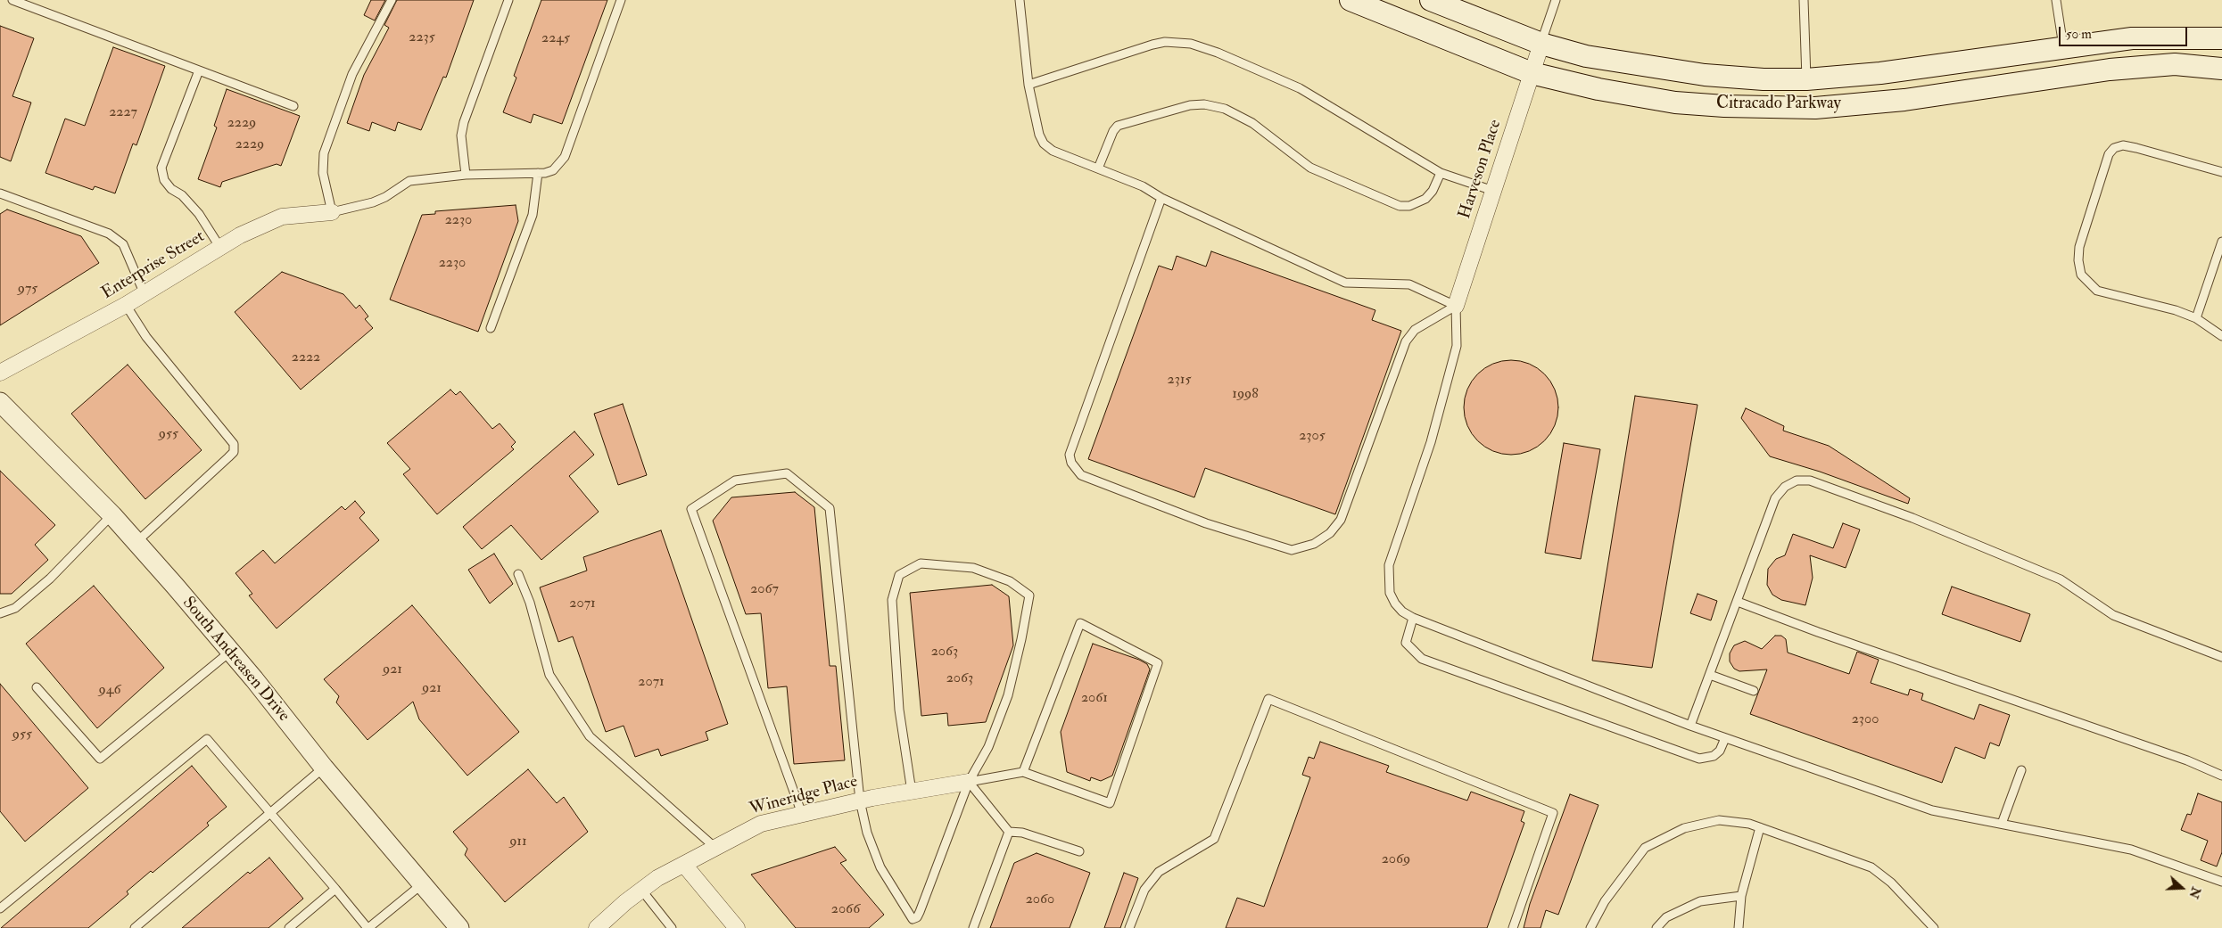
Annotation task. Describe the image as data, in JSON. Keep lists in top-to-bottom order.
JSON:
{
  "streets": {
    "main road": ["Citracado Parkway"],
    "street": [
      "Harveson Place",
      "Enterprise Street",
      "South Andreasen Drive",
      "Wineridge Place"
    ]
  },
  "crossings": [
    ["Citracado Parkway", "Harveson Place"]
  ],
  "house_numbers": [
    "2235",
    "2245",
    "2227",
    "2229",
    "2229",
    "2230",
    "2230",
    "975",
    "2222",
    "2315",
    "1998",
    "955",
    "2305",
    "2067",
    "2071",
    "2063",
    "921",
    "2063",
    "2071",
    "921",
    "946",
    "2061",
    "2300",
    "955",
    "911",
    "2069",
    "2060",
    "2066"
  ],
  "scale_bar": "50 m",
  "north": "right"
}
